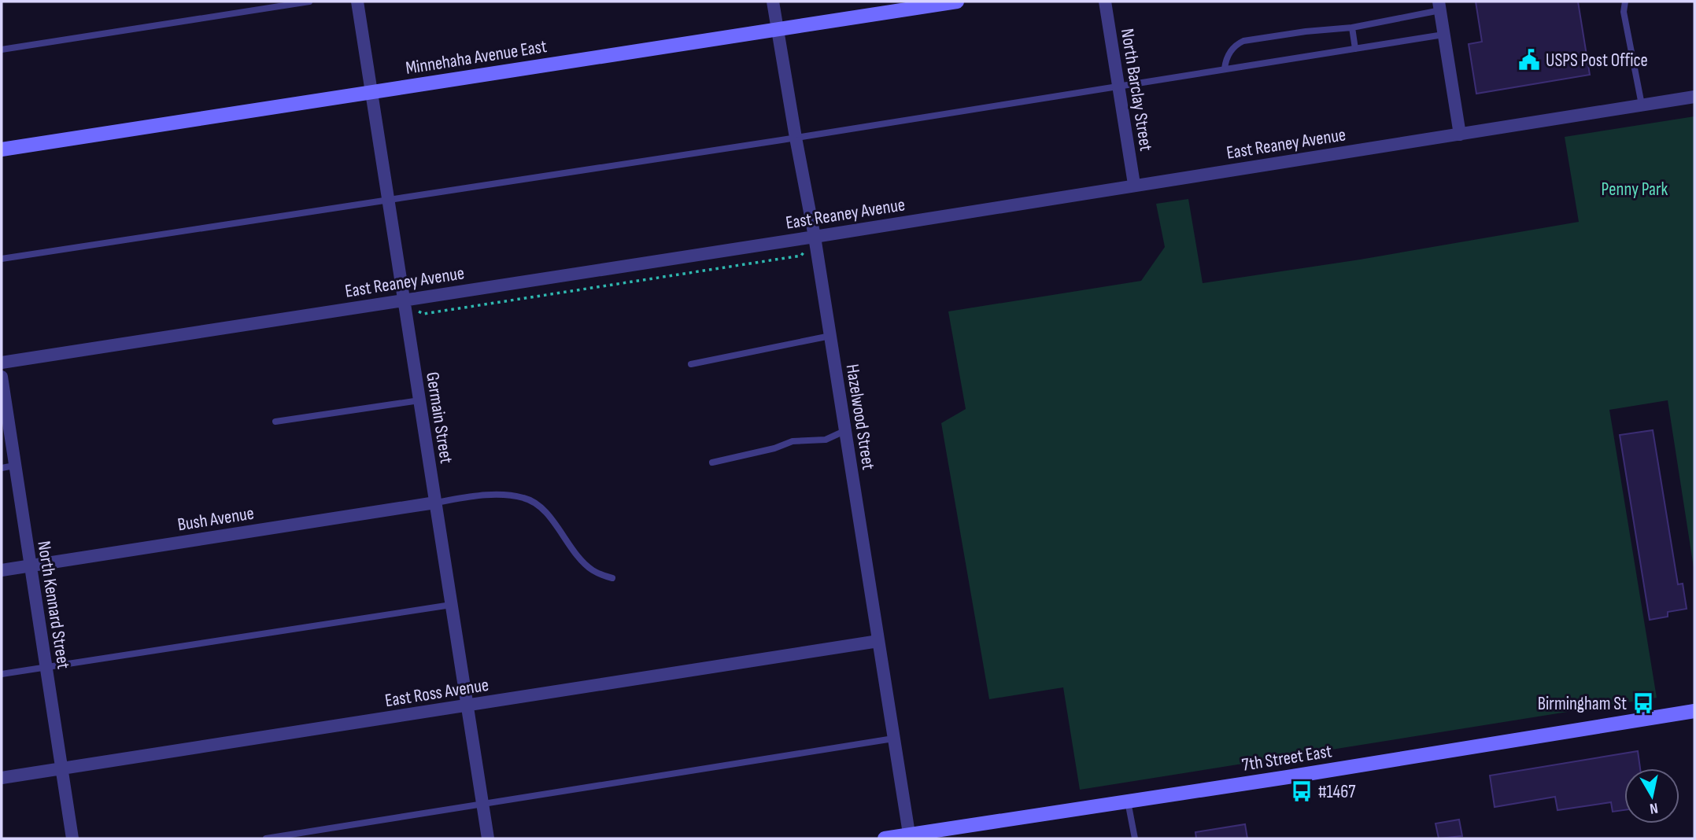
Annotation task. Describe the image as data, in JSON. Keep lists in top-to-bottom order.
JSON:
{
  "streets": {
    "main road": ["Minnehaha Avenue East", "7th Street East"],
    "street": [
      "North Barclay Street",
      "East Reaney Avenue",
      "Hazelwood Street",
      "Germain Street",
      "Bush Avenue",
      "North Kennard Street",
      "East Ross Avenue"
    ]
  },
  "crossings": [
    ["Minnehaha Avenue East", "Hazelwood Street"],
    ["Minnehaha Avenue East", "Germain Street"],
    ["North Barclay Street", "East Reaney Avenue"],
    ["East Reaney Avenue", "Hazelwood Street"],
    ["East Reaney Avenue", "Germain Street"],
    ["Hazelwood Street", "East Ross Avenue"],
    ["Hazelwood Street", "7th Street East"],
    ["Germain Street", "Bush Avenue"],
    ["Germain Street", "East Ross Avenue"],
    ["Bush Avenue", "North Kennard Street"],
    ["North Kennard Street", "East Ross Avenue"]
  ],
  "parks": ["Penny Park"],
  "places": {
    "public building": ["USPS Post Office"],
    "bus stop": ["Birmingham St", "#1467"]
  },
  "north": "bottom"
}
